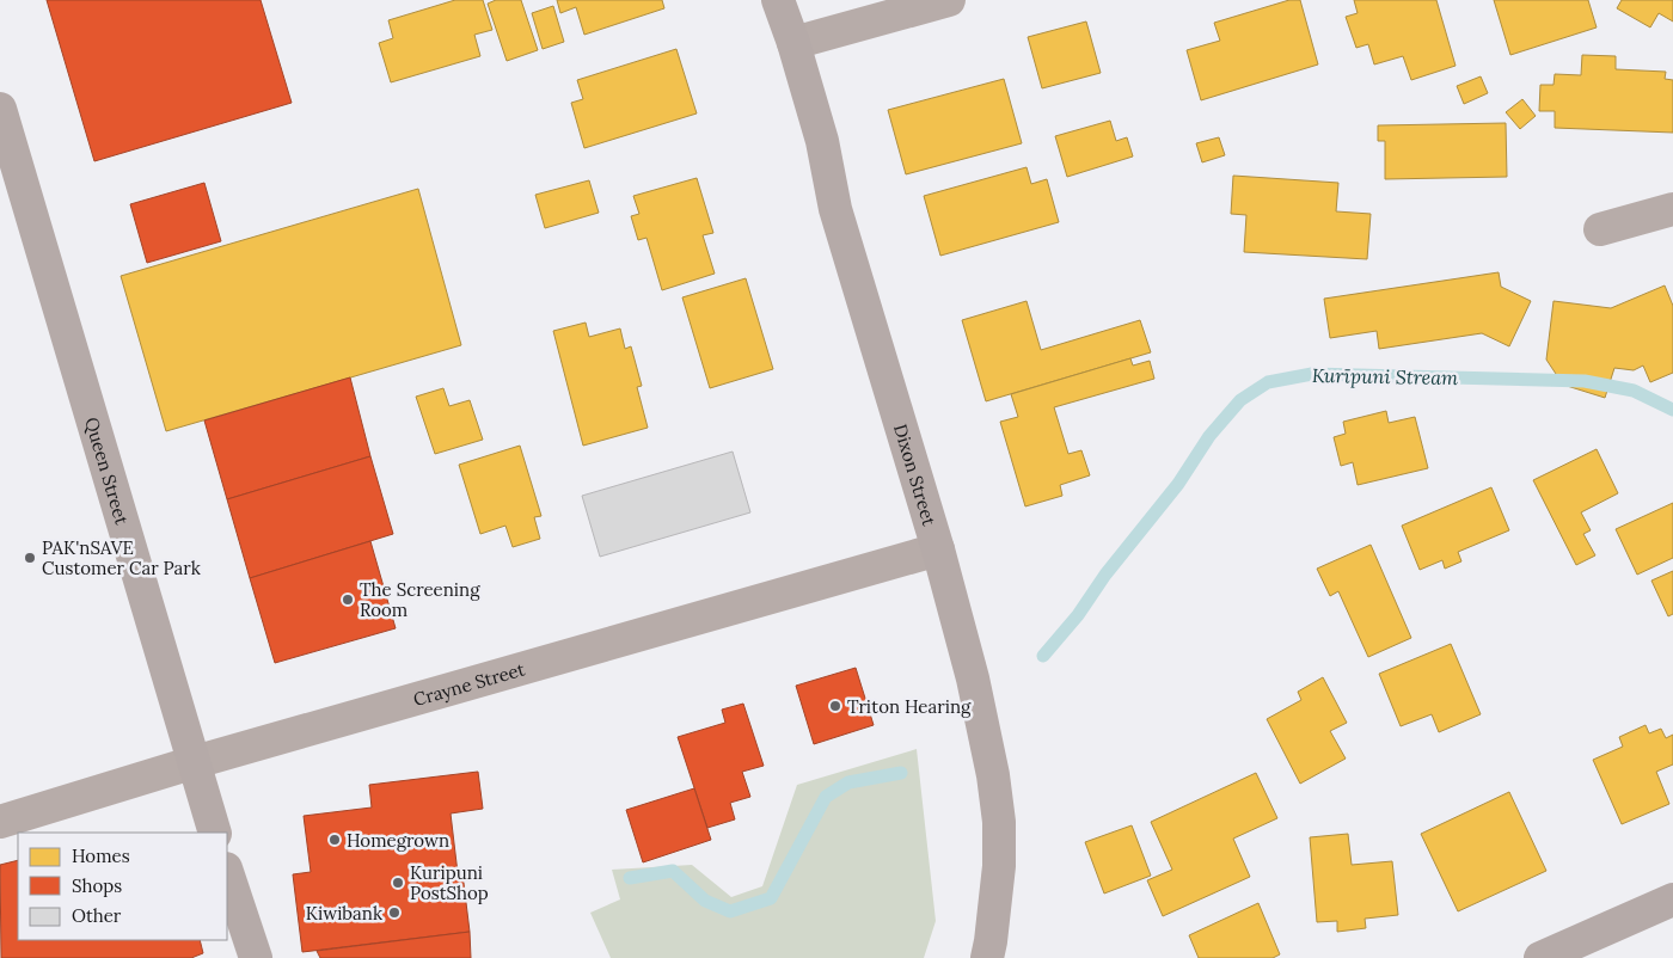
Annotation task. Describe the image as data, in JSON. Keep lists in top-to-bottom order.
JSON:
{
  "streets": {
    "street": ["Queen Street", "Dixon Street", "Crayne Street"]
  },
  "crossings": [
    ["Queen Street", "Crayne Street"],
    ["Dixon Street", "Crayne Street"]
  ],
  "water": ["Kurīpuni Stream"],
  "places": [
    "PAK'nSAVE Customer Car Park",
    "The Screening Room",
    "Triton Hearing",
    "Homegrown",
    "Kuripuni PostShop",
    "Kiwibank"
  ],
  "legend": ["Homes", "Shops", "Other"]
}
